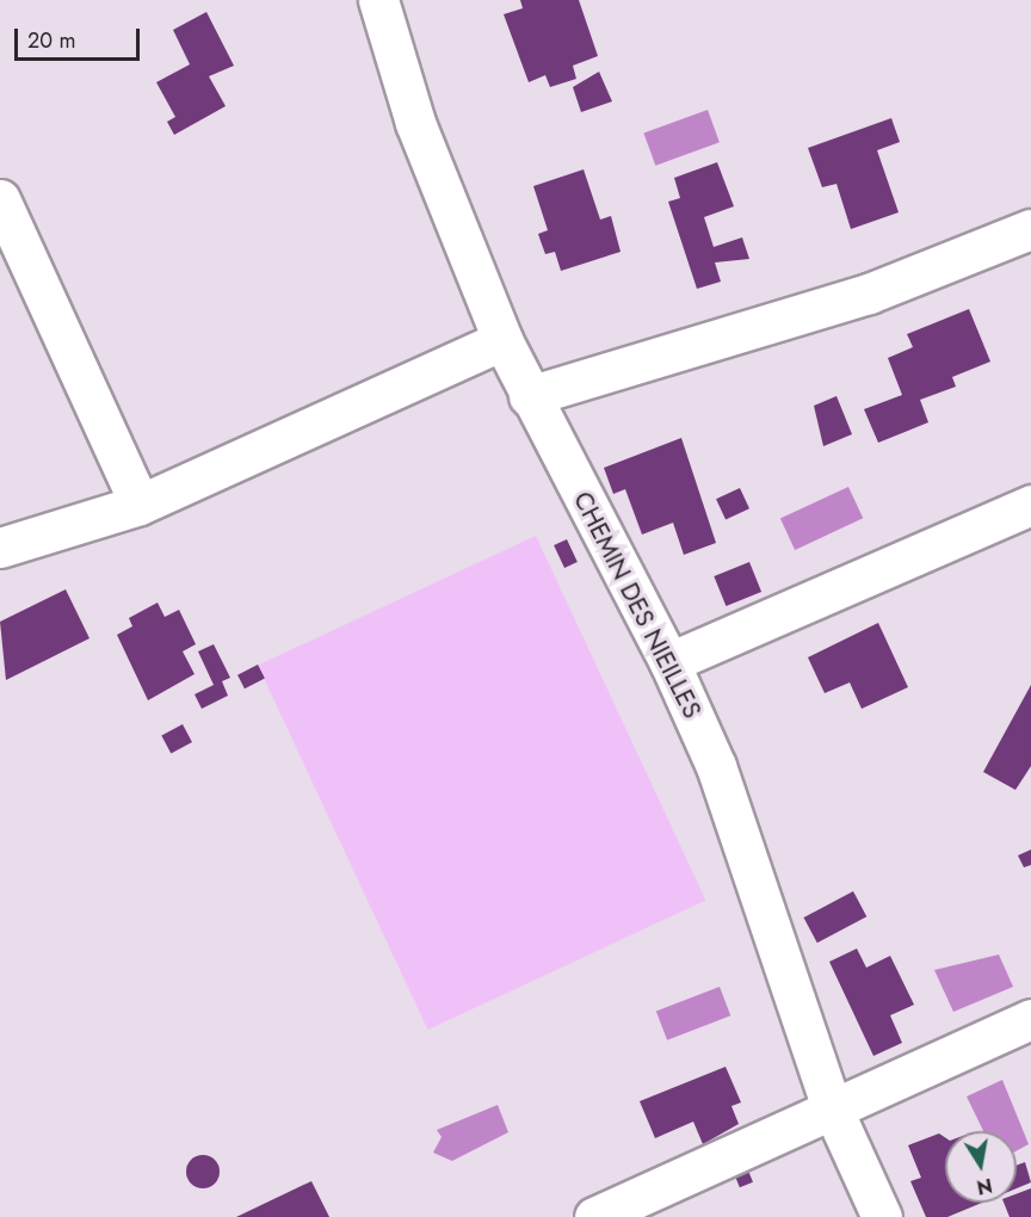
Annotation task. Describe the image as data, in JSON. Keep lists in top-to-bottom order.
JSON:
{
  "streets": {
    "street": ["CHEMIN DES NIEILLES"]
  },
  "scale_bar": "20 m",
  "north": "bottom"
}
